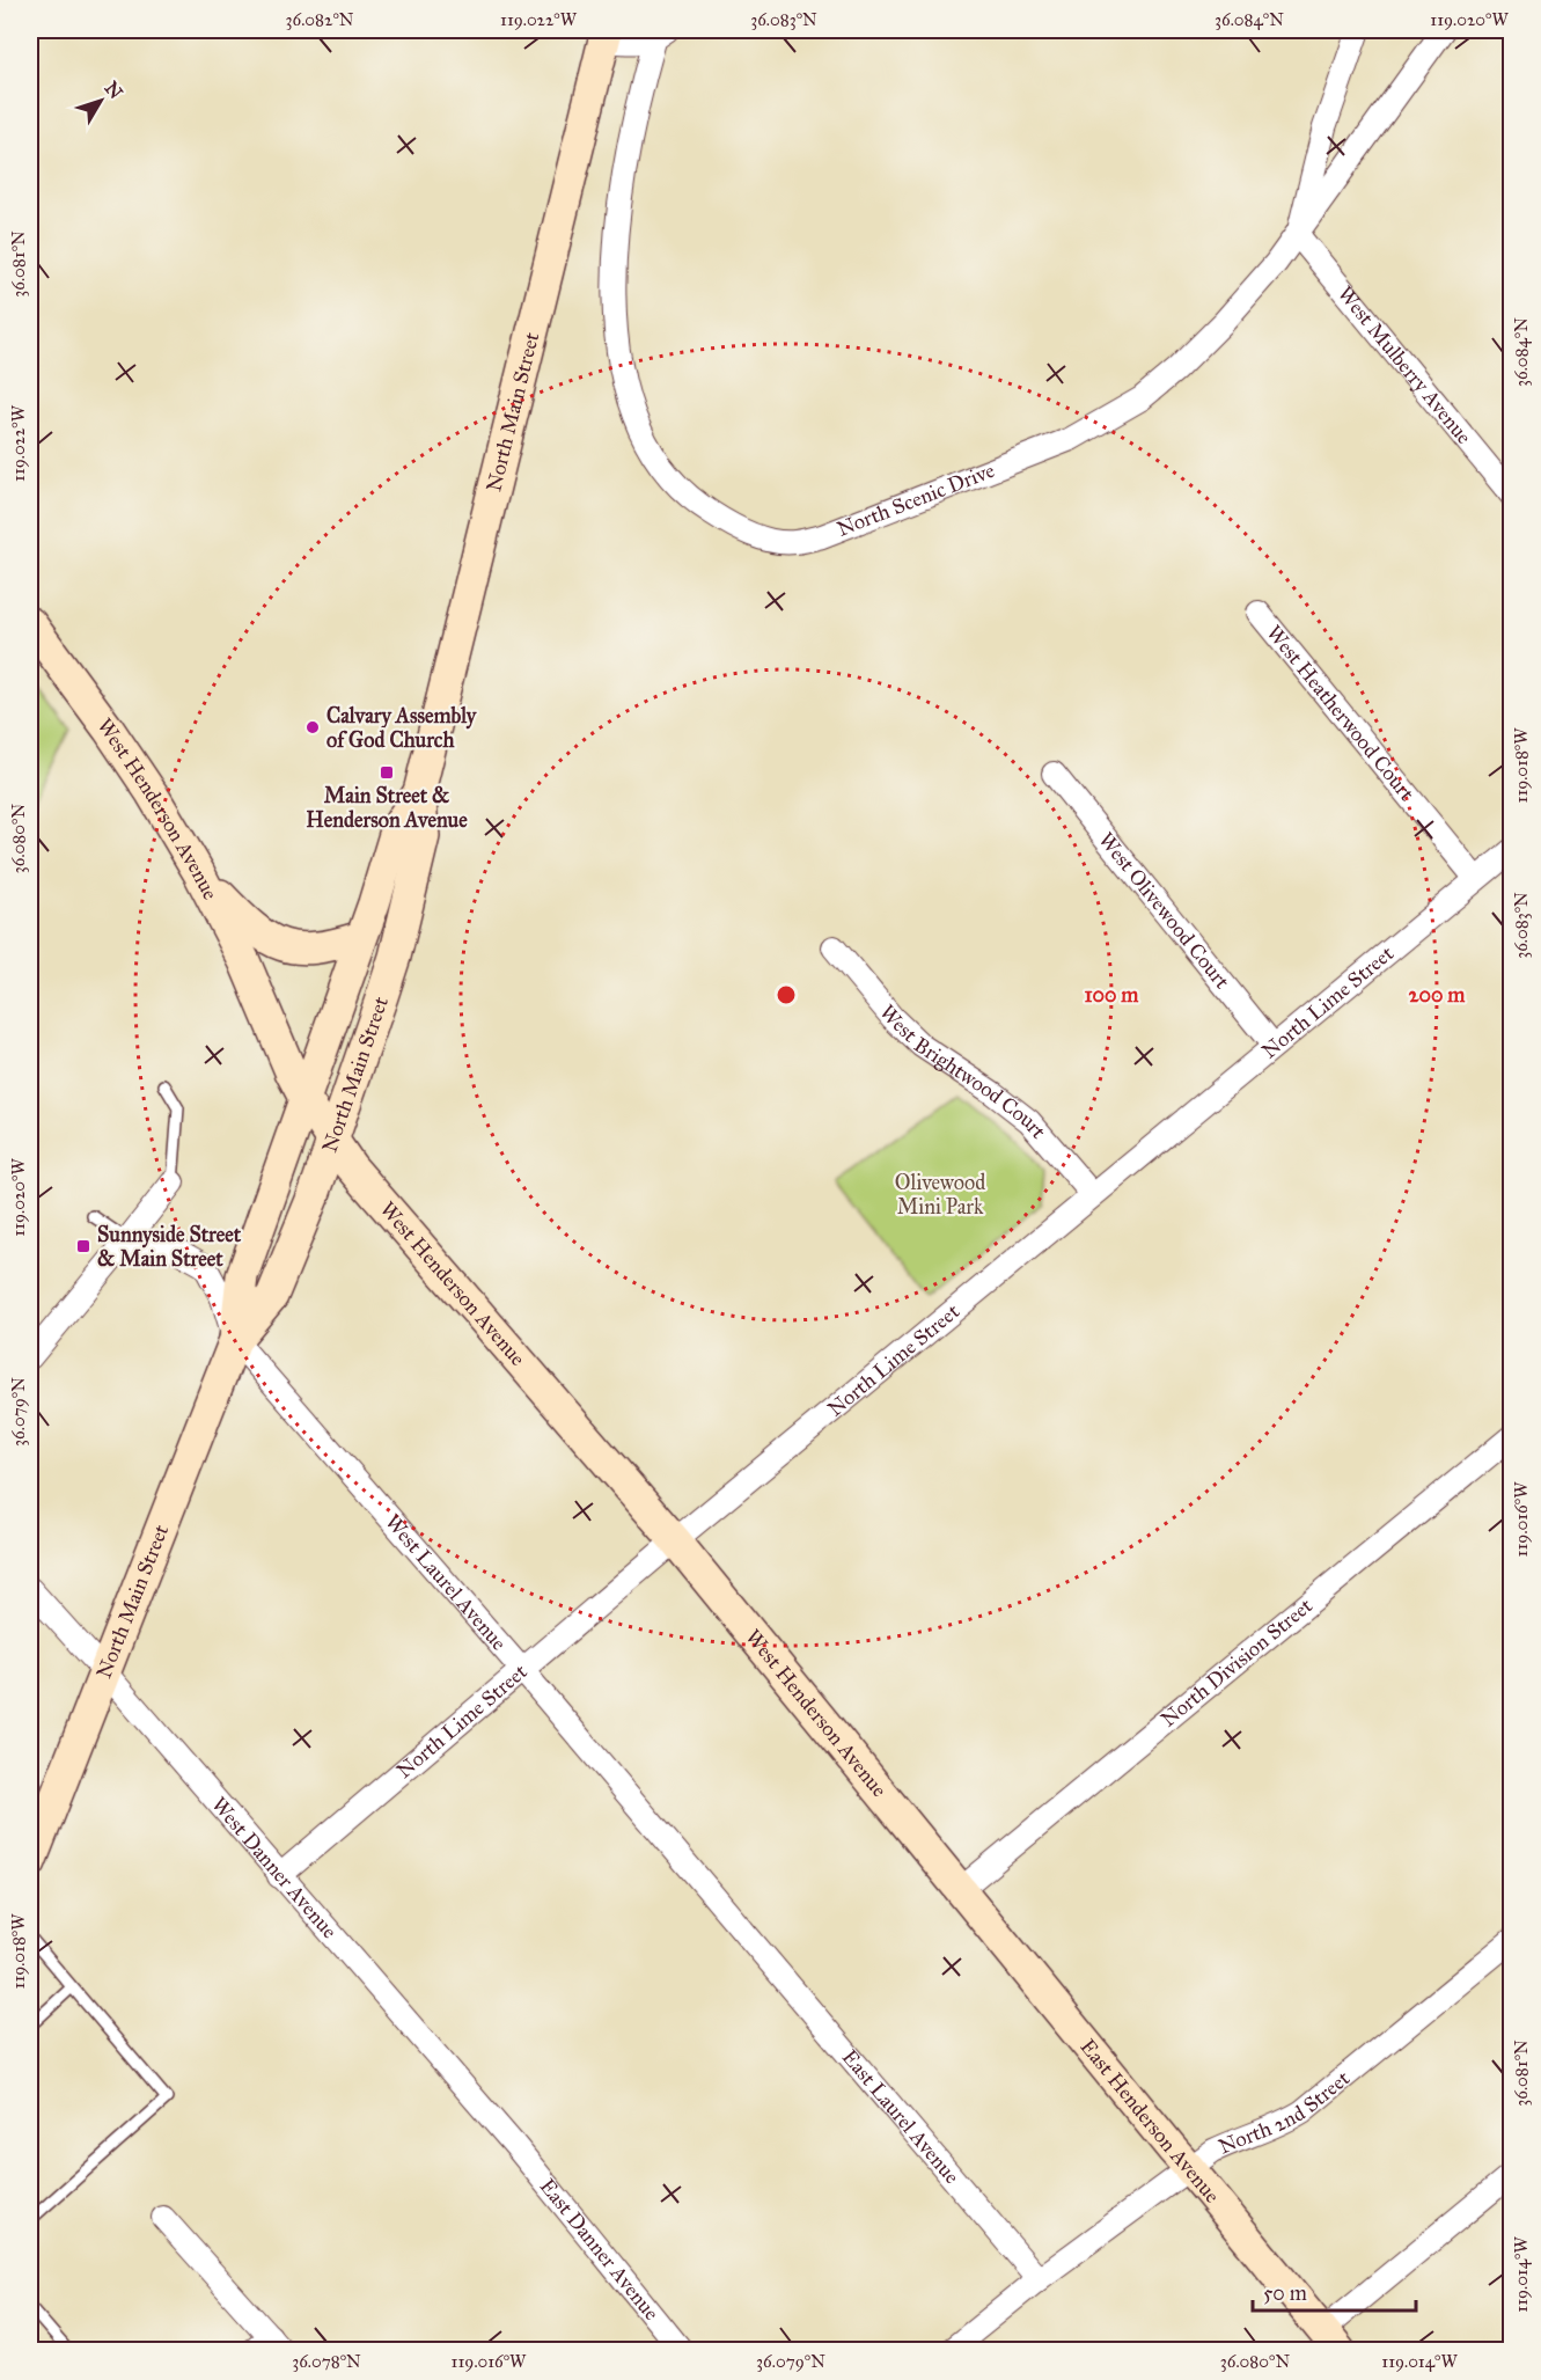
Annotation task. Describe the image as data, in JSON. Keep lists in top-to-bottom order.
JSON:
{
  "streets": {
    "main road": ["North Main Street", "West Henderson Avenue", "East Henderson Avenue"],
    "street": [
      "West Mulberry Avenue",
      "North Scenic Drive",
      "West Heatherwood Court",
      "West Olivewood Court",
      "North Lime Street",
      "West Brightwood Court",
      "West Laurel Avenue",
      "North Division Street",
      "West Danner Avenue",
      "North 2nd Street",
      "East Laurel Avenue",
      "East Danner Avenue"
    ]
  },
  "crossings": [
    ["West Mulberry Avenue", "North Scenic Drive"],
    ["North Main Street", "West Henderson Avenue"],
    ["North Main Street", "West Laurel Avenue"],
    ["North Main Street", "West Danner Avenue"],
    ["West Heatherwood Court", "North Lime Street"],
    ["West Henderson Avenue", "North Lime Street"],
    ["West Henderson Avenue", "North Division Street"],
    ["West Henderson Avenue", "East Henderson Avenue"],
    ["West Olivewood Court", "North Lime Street"],
    ["North Lime Street", "West Brightwood Court"],
    ["North Lime Street", "West Laurel Avenue"],
    ["North Lime Street", "West Danner Avenue"],
    ["West Laurel Avenue", "East Laurel Avenue"],
    ["North Division Street", "East Henderson Avenue"],
    ["West Danner Avenue", "East Danner Avenue"],
    ["North 2nd Street", "East Laurel Avenue"],
    ["North 2nd Street", "East Henderson Avenue"]
  ],
  "parks": ["Olivewood Mini Park"],
  "places": {
    "other": ["Calvary Assembly of God Church"],
    "transit": ["Main Street & Henderson Avenue", "Sunnyside Street & Main Street"]
  },
  "scale_bar": "50 m",
  "north": "top right",
  "coordinates": [
    "36.082°N",
    "119.022°W",
    "36.083°N",
    "36.084°N",
    "119.020°W",
    "36.081°N",
    "119.018°W",
    "36.080°N",
    "36.079°N",
    "119.016°W",
    "119.014°W",
    "36.078°N"
  ],
  "rings": ["100 m", "200 m"]
}
